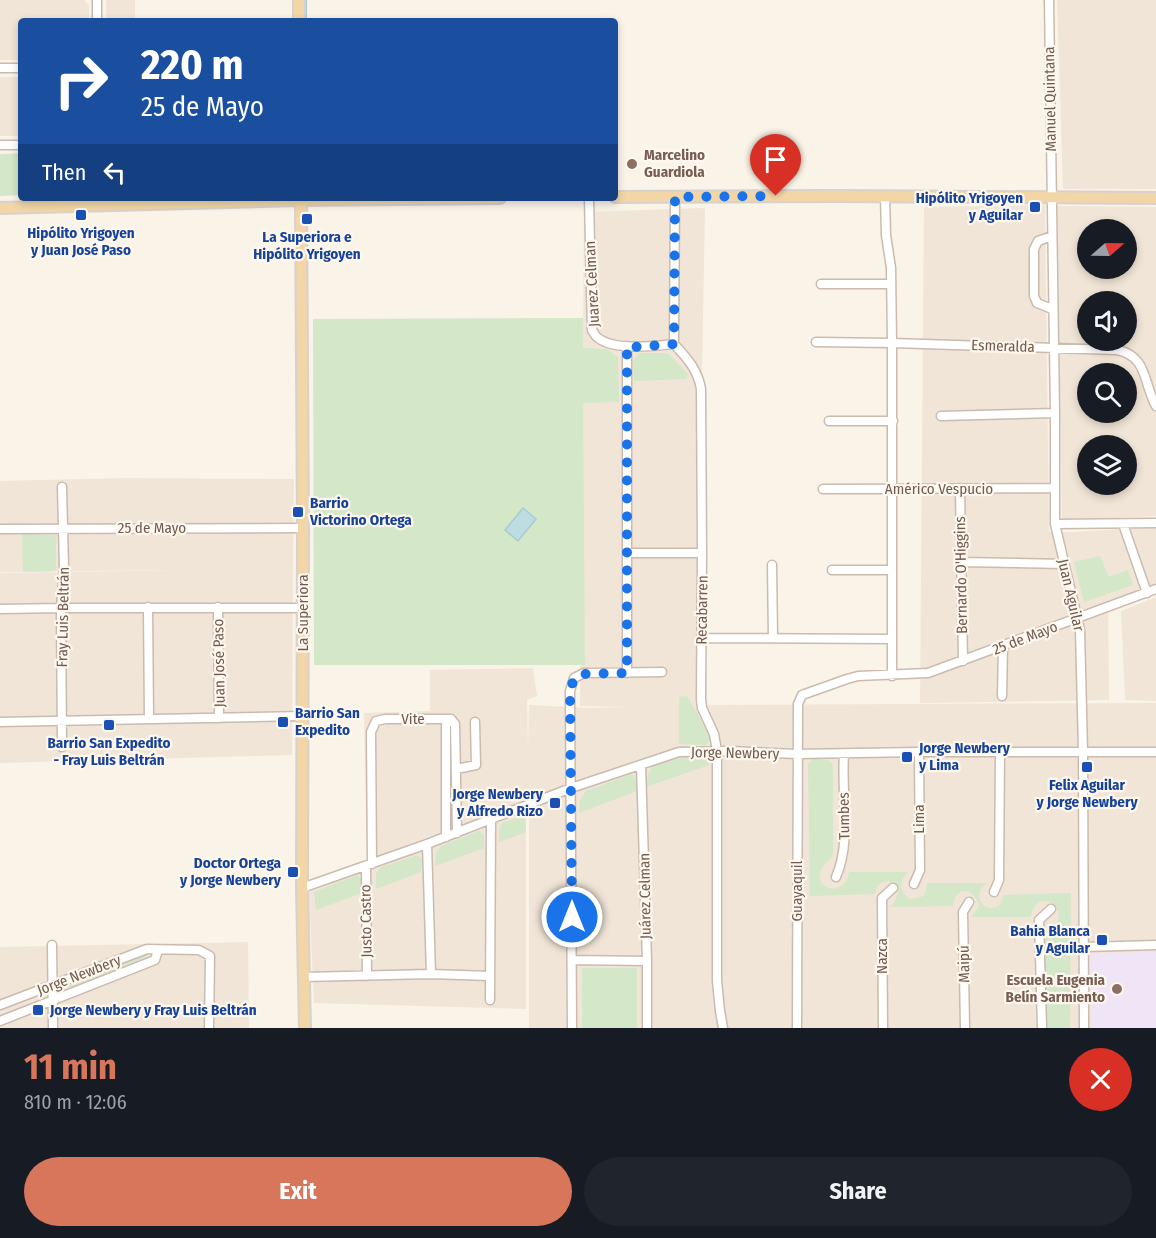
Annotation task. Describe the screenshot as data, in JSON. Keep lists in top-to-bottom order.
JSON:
{
  "streets": {
    "main road": ["La Superiora"],
    "street": [
      "Manuel Quintana",
      "Juarez Celman",
      "Esmeralda",
      "Américo Vespucio",
      "25 de Mayo",
      "Bernardo O'Higgins",
      "Juan Aguilar",
      "Recabarren",
      "Fray Luis Beltrán",
      "Juan José Paso",
      "Vite",
      "Jorge Newbery",
      "Tumbes",
      "Lima",
      "Guayaquil",
      "Juárez Celman",
      "Justo Castro",
      "Nazca",
      "Maipú"
    ]
  },
  "crossings": [
    ["Manuel Quintana", "Juan Aguilar"],
    ["Juarez Celman", "Recabarren"],
    ["Esmeralda", "Juan Aguilar"],
    ["Américo Vespucio", "Bernardo O'Higgins"],
    ["Américo Vespucio", "Juan Aguilar"],
    ["25 de Mayo", "Bernardo O'Higgins"],
    ["25 de Mayo", "Juan Aguilar"],
    ["25 de Mayo", "La Superiora"],
    ["25 de Mayo", "Fray Luis Beltrán"],
    ["25 de Mayo", "Guayaquil"],
    ["Juan Aguilar", "Jorge Newbery"],
    ["Recabarren", "Jorge Newbery"],
    ["La Superiora", "Jorge Newbery"],
    ["Vite", "Justo Castro"],
    ["Jorge Newbery", "Tumbes"],
    ["Jorge Newbery", "Lima"],
    ["Jorge Newbery", "Guayaquil"],
    ["Jorge Newbery", "Juárez Celman"],
    ["Jorge Newbery", "Justo Castro"]
  ],
  "places": {
    "other": ["Marcelino Guardiola", "Escuela Eugenia Belín Sarmiento"],
    "transit": [
      "Hipólito Yrigoyen y Aguilar",
      "Hipólito Yrigoyen y Juan José Paso",
      "La Superiora e Hipólito Yrigoyen",
      "Barrio Victorino Ortega",
      "Barrio San Expedito",
      "Barrio San Expedito - Fray Luis Beltrán",
      "Jorge Newbery y Lima",
      "Felix Aguilar y Jorge Newbery",
      "Jorge Newbery y Alfredo Rizo",
      "Doctor Ortega y Jorge Newbery",
      "Bahia Blanca y Aguilar",
      "Jorge Newbery y Fray Luis Beltrán"
    ]
  },
  "north": "right",
  "page": {
    "turn": ["220 m", "25 de Mayo"],
    "then": "Then",
    "heading": ["11 min", "810 m · 12:06"],
    "buttons": ["Exit", "Share"]
  }
}
